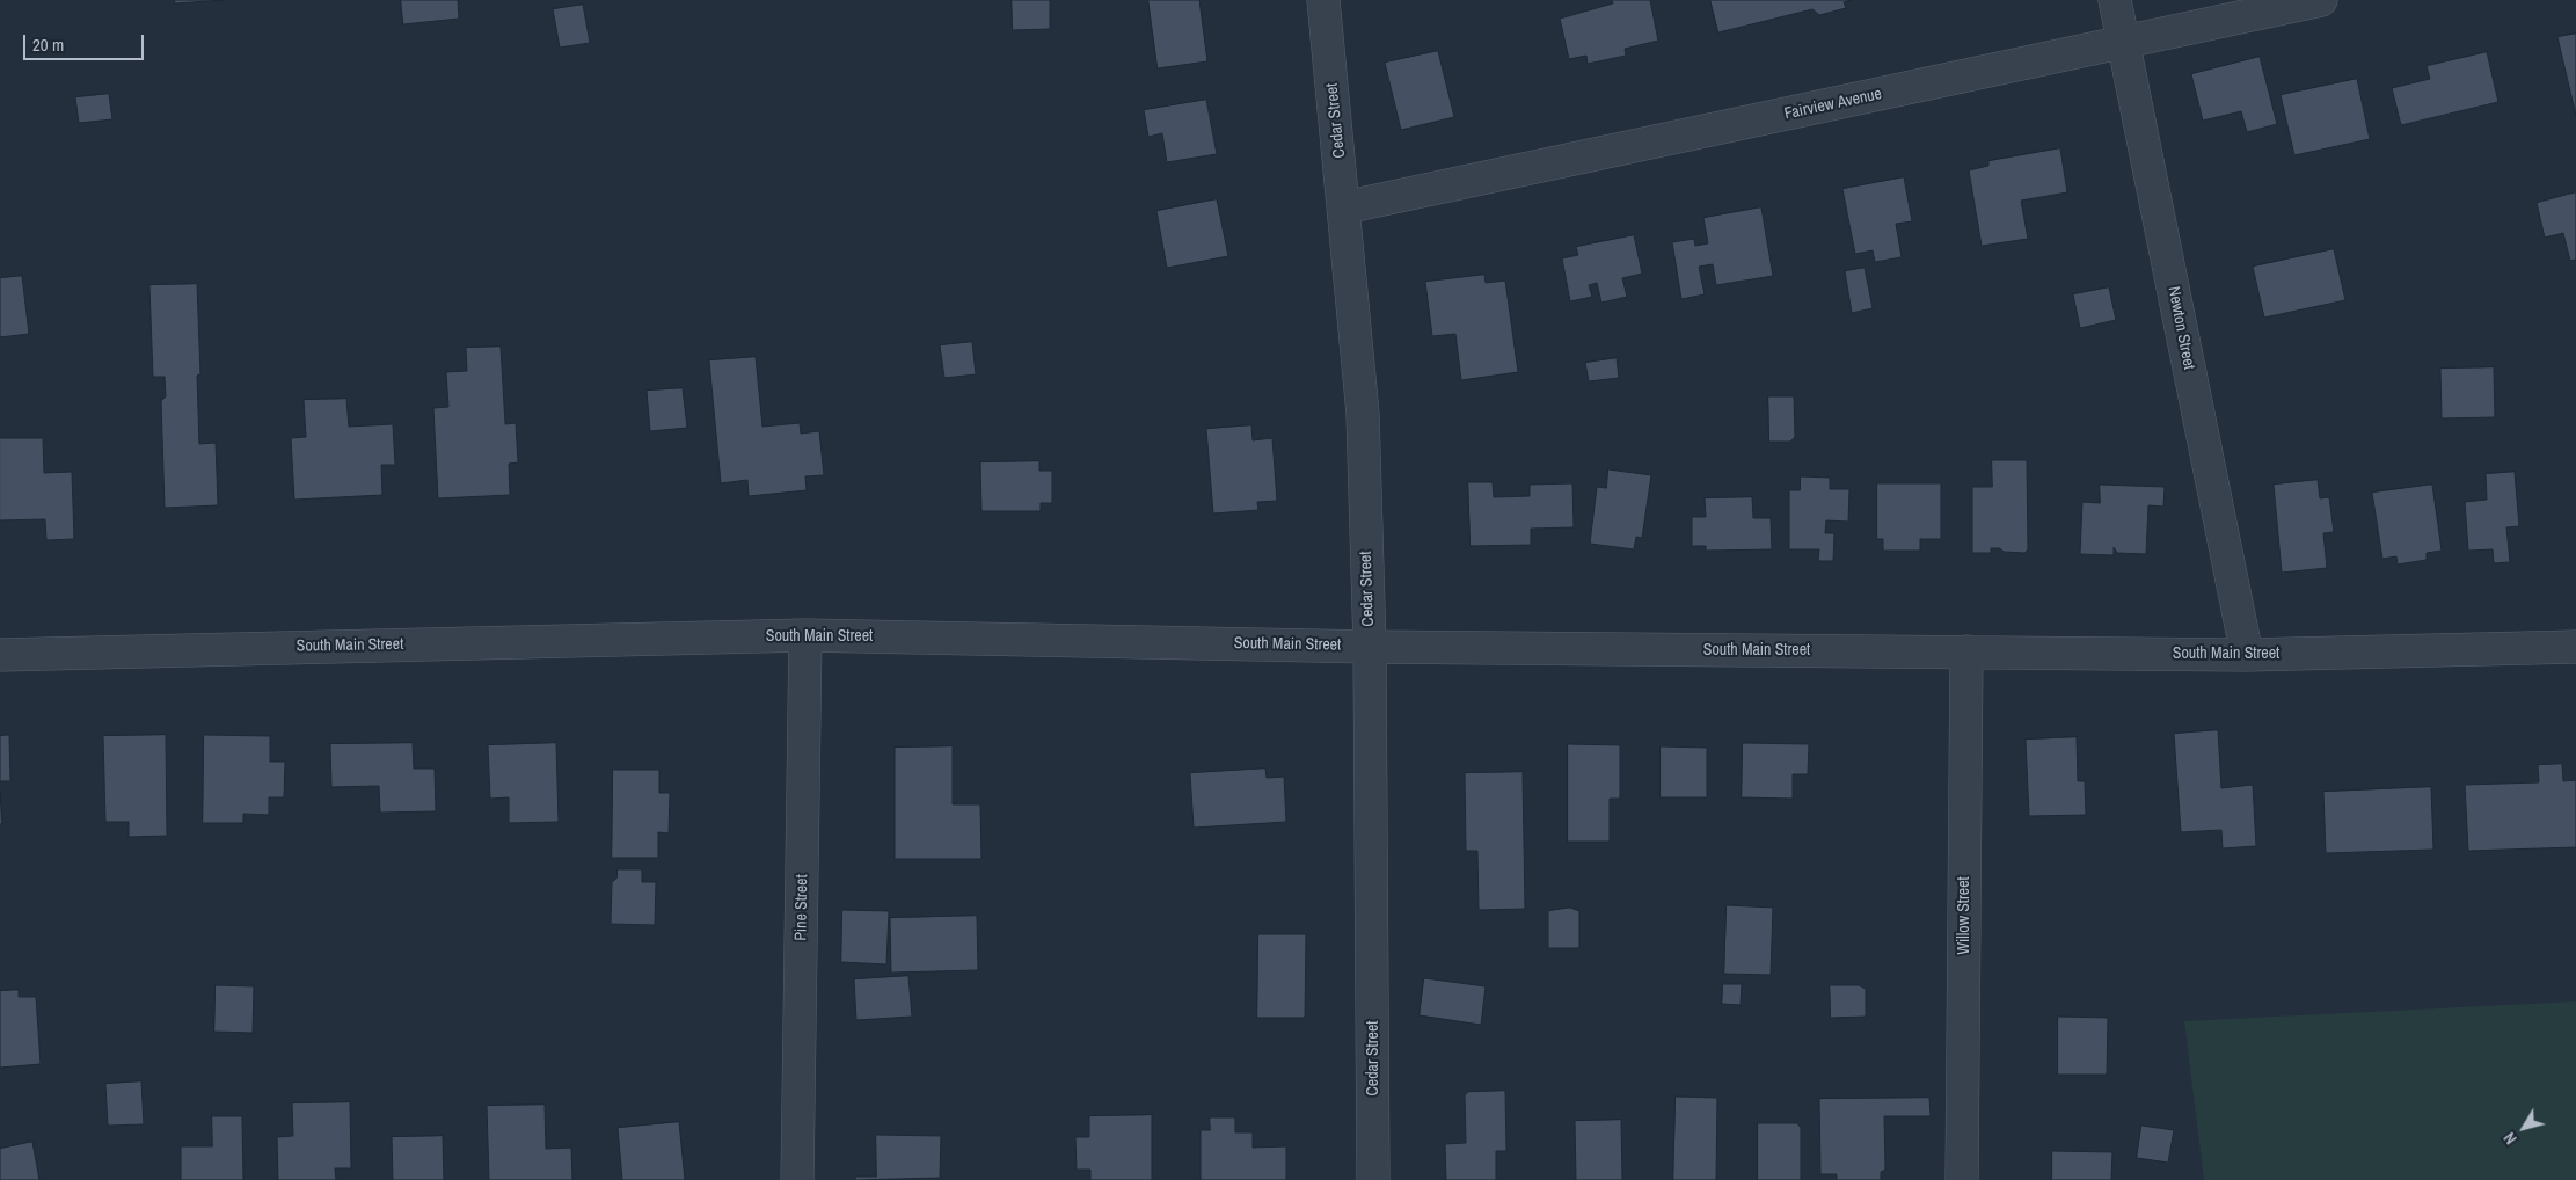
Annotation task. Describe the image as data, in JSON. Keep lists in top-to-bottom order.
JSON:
{
  "streets": {
    "street": [
      "Fairview Avenue",
      "Cedar Street",
      "Newton Street",
      "South Main Street",
      "Pine Street",
      "Willow Street"
    ]
  },
  "crossings": [
    ["Fairview Avenue", "Cedar Street"],
    ["Fairview Avenue", "Newton Street"],
    ["Cedar Street", "South Main Street"],
    ["Newton Street", "South Main Street"],
    ["South Main Street", "Pine Street"],
    ["South Main Street", "Willow Street"]
  ],
  "scale_bar": "20 m",
  "north": "bottom left"
}
